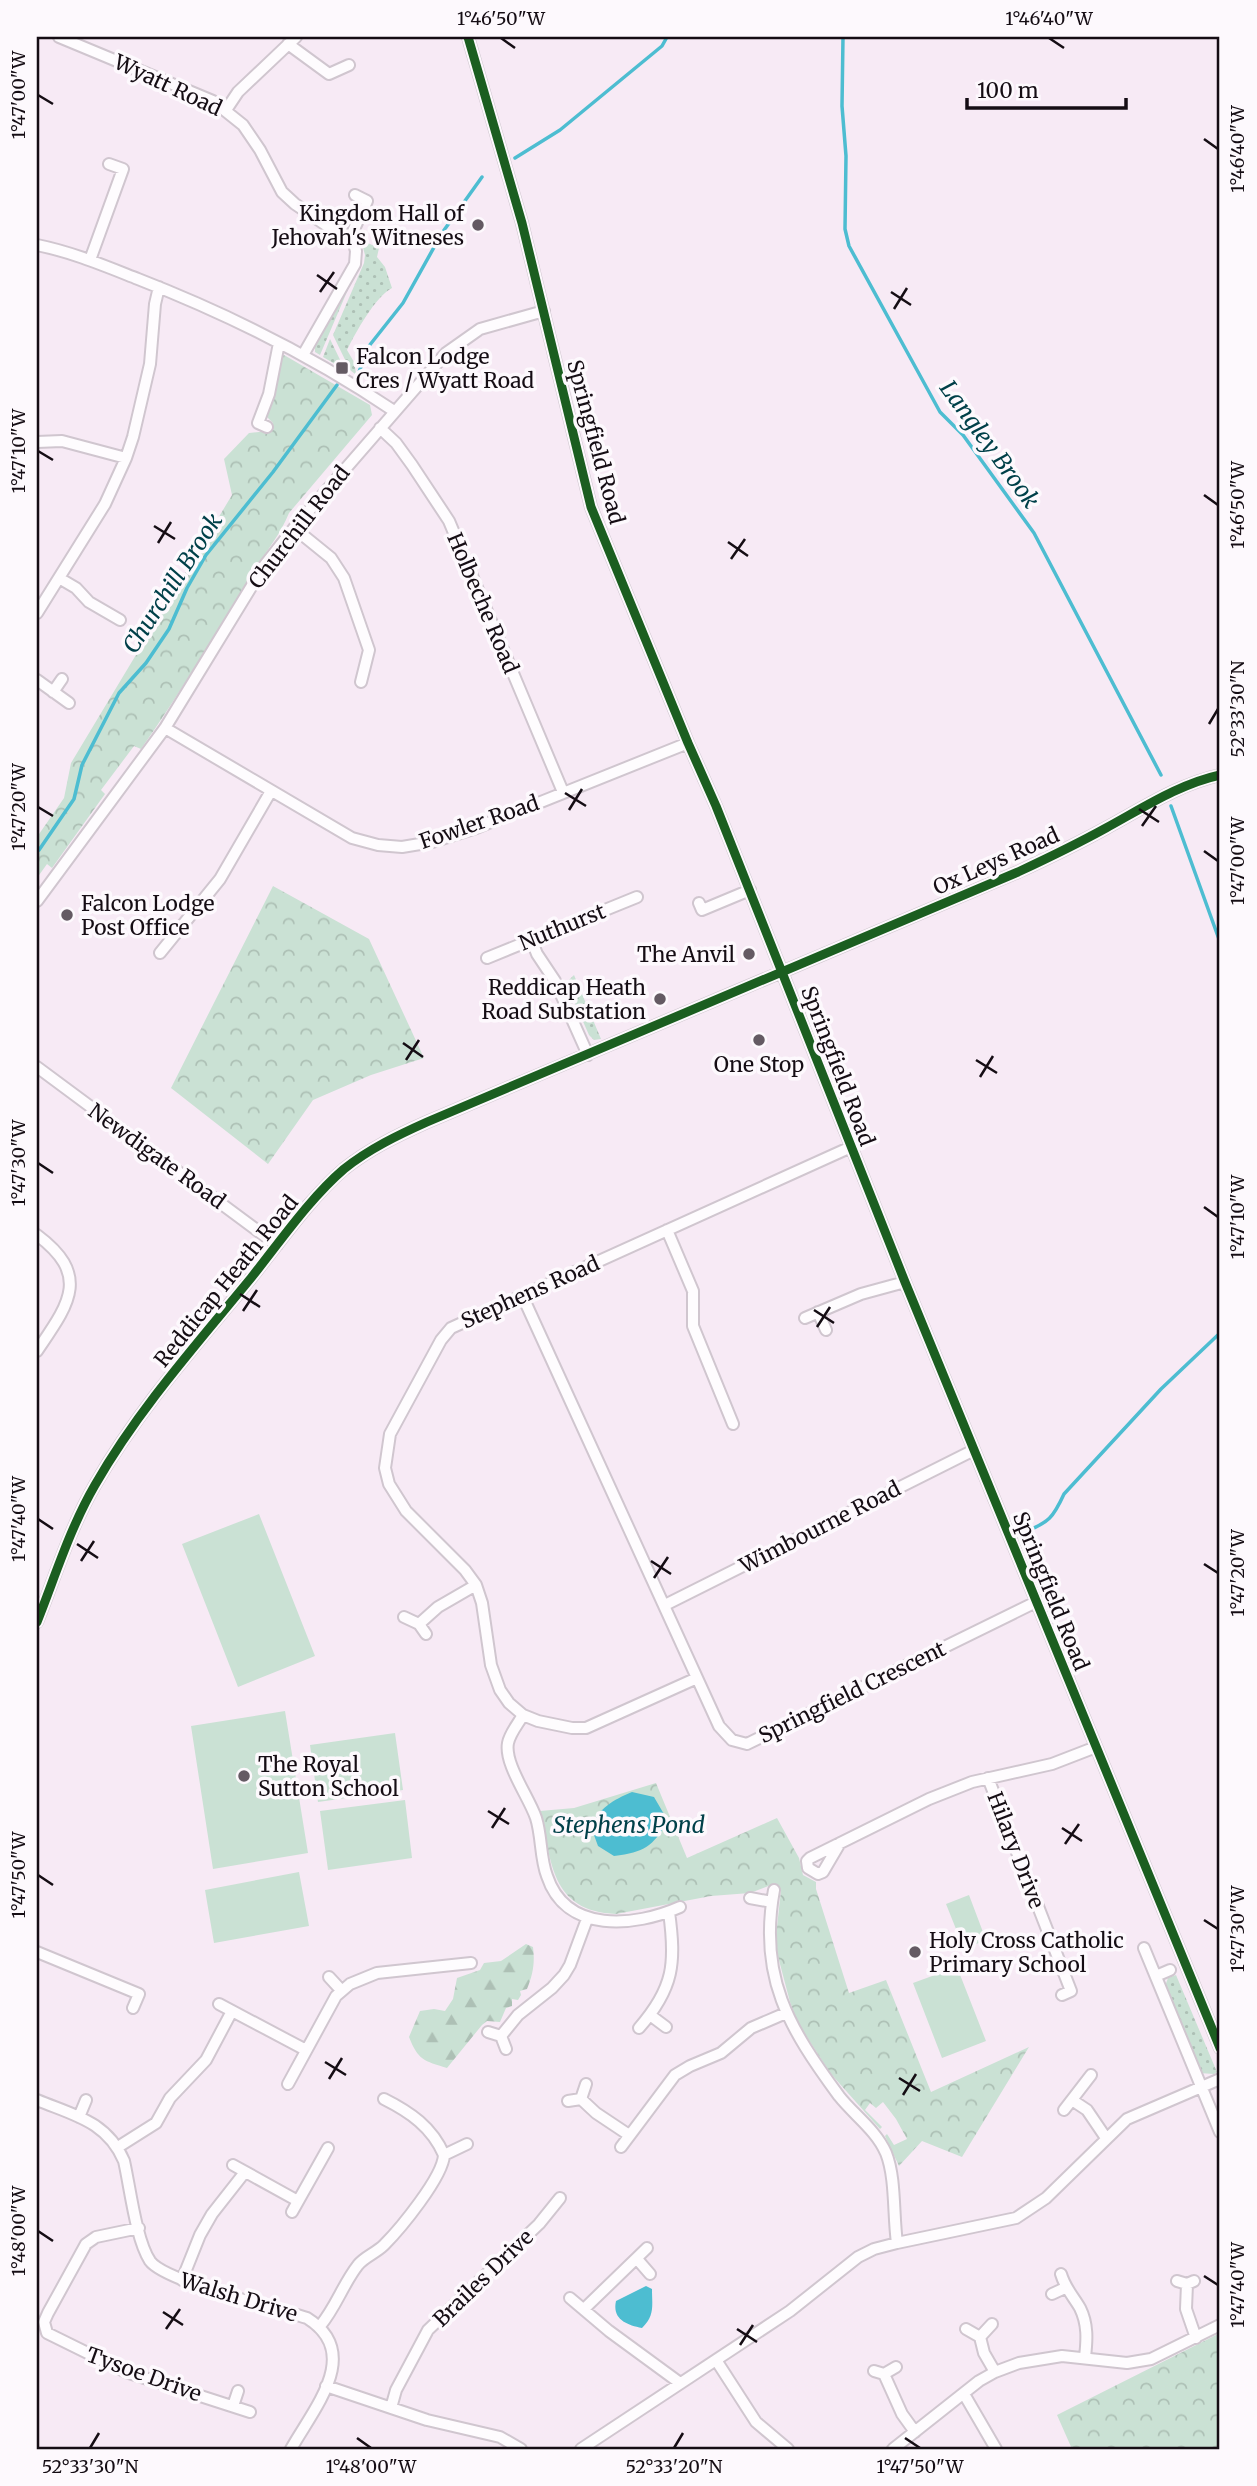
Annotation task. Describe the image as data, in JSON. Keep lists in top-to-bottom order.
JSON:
{
  "streets": {
    "street": [
      "Wyatt Road",
      "Springfield Road",
      "Churchill Road",
      "Holbeche Road",
      "Fowler Road",
      "Ox Leys Road",
      "Nuthurst",
      "Newdigate Road",
      "Reddicap Heath Road",
      "Stephens Road",
      "Wimbourne Road",
      "Springfield Crescent",
      "Hilary Drive",
      "Brailes Drive",
      "Walsh Drive",
      "Tysoe Drive"
    ]
  },
  "crossings": [
    ["Springfield Road", "Churchill Road"],
    ["Springfield Road", "Fowler Road"],
    ["Springfield Road", "Ox Leys Road"],
    ["Springfield Road", "Reddicap Heath Road"],
    ["Springfield Road", "Stephens Road"],
    ["Springfield Road", "Wimbourne Road"],
    ["Springfield Road", "Springfield Crescent"],
    ["Churchill Road", "Holbeche Road"],
    ["Churchill Road", "Fowler Road"],
    ["Holbeche Road", "Fowler Road"],
    ["Ox Leys Road", "Reddicap Heath Road"],
    ["Newdigate Road", "Reddicap Heath Road"],
    ["Stephens Road", "Springfield Crescent"],
    ["Wimbourne Road", "Springfield Crescent"],
    ["Walsh Drive", "Tysoe Drive"]
  ],
  "water": ["Langley Brook", "Churchill Brook", "Stephens Pond"],
  "places": {
    "other": [
      "Kingdom Hall of Jehovah's Witneses",
      "Falcon Lodge Post Office",
      "The Anvil",
      "Reddicap Heath Road Substation",
      "One Stop",
      "The Royal Sutton School",
      "Holy Cross Catholic Primary School"
    ],
    "transit": ["Falcon Lodge Cres / Wyatt Road"]
  },
  "scale_bar": "100 m",
  "coordinates": [
    "1°46'50\"W",
    "1°46'40\"W",
    "1°47'00\"W",
    "1°47'10\"W",
    "52°33'30\"N",
    "1°47'20\"W",
    "1°47'30\"W",
    "1°47'40\"W",
    "1°47'50\"W",
    "1°48'00\"W",
    "52°33'20\"N"
  ]
}
